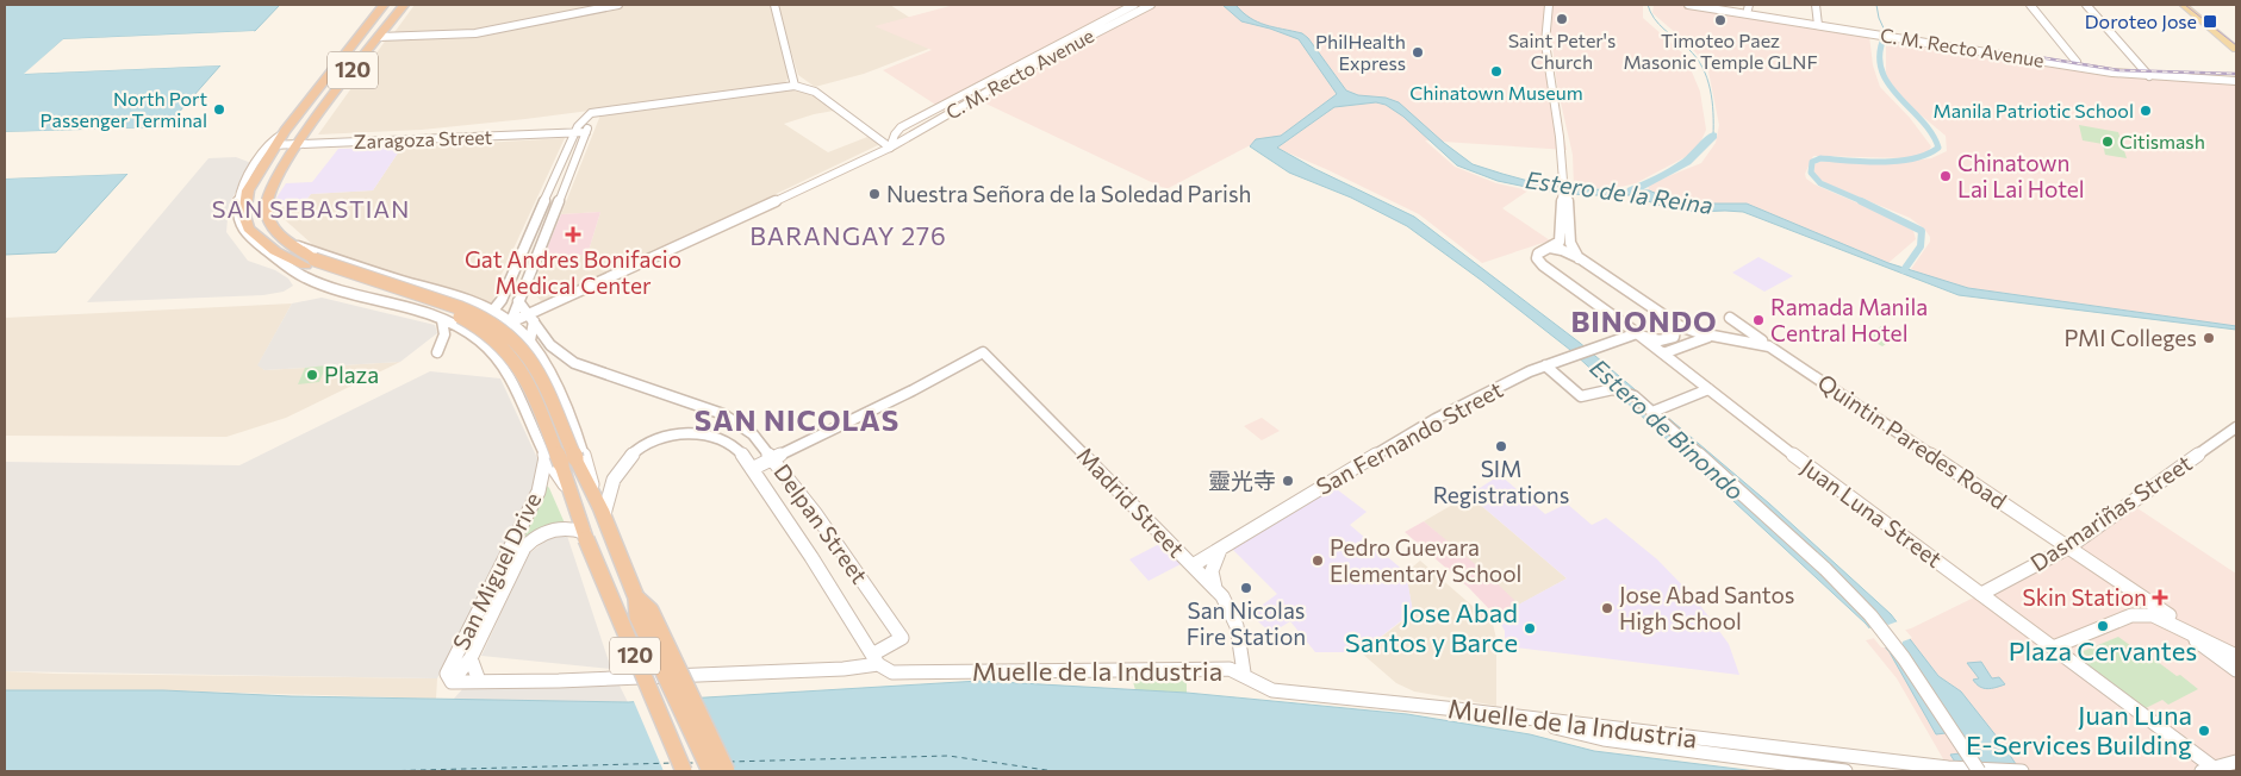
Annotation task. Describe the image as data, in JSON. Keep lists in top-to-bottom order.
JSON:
{
  "streets": {
    "highway": ["120"],
    "street": [
      "C. M. Recto Avenue",
      "Zaragoza Street",
      "San Fernando Street",
      "Quintin Paredes Road",
      "Madrid Street",
      "Juan Luna Street",
      "Dasmariñas Street",
      "Delpan Street",
      "San Miguel Drive",
      "Muelle de la Industria"
    ]
  },
  "crossings": [
    ["C. M. Recto Avenue", "120"],
    ["C. M. Recto Avenue", "Delpan Street"],
    ["120", "Zaragoza Street"],
    ["120", "Delpan Street"],
    ["120", "San Miguel Drive"],
    ["San Fernando Street", "Madrid Street"],
    ["San Fernando Street", "Juan Luna Street"],
    ["Quintin Paredes Road", "Juan Luna Street"],
    ["Quintin Paredes Road", "Dasmariñas Street"],
    ["Madrid Street", "Delpan Street"],
    ["Madrid Street", "Muelle de la Industria"],
    ["Juan Luna Street", "Dasmariñas Street"],
    ["Delpan Street", "Muelle de la Industria"],
    ["San Miguel Drive", "Muelle de la Industria"]
  ],
  "districts": [
    "SAN SEBASTIAN",
    "BARANGAY 276",
    "BINONDO",
    "SAN NICOLAS"
  ],
  "water": ["Estero de la Reina", "Estero de Binondo"],
  "places": {
    "other": [
      "Saint Peter's Church",
      "Timoteo Paez Masonic Temple GLNF",
      "PhilHealth Express",
      "Chinatown Museum",
      "North Port Passenger Terminal",
      "Manila Patriotic School",
      "Citismash",
      "Chinatown Lai Lai Hotel",
      "Nuestra Señora de la Soledad Parish",
      "Ramada Manila Central Hotel",
      "PMI Colleges",
      "Plaza",
      "SIM Registrations",
      "靈光寺",
      "Pedro Guevara Elementary School",
      "San Nicolas Fire Station",
      "Jose Abad Santos High School",
      "Plaza Cervantes",
      "Jose Abad Santos y Barce",
      "Juan Luna E-Services Building"
    ],
    "transit": ["Doroteo Jose"],
    "health": ["Gat Andres Bonifacio Medical Center", "Skin Station"]
  }
}
